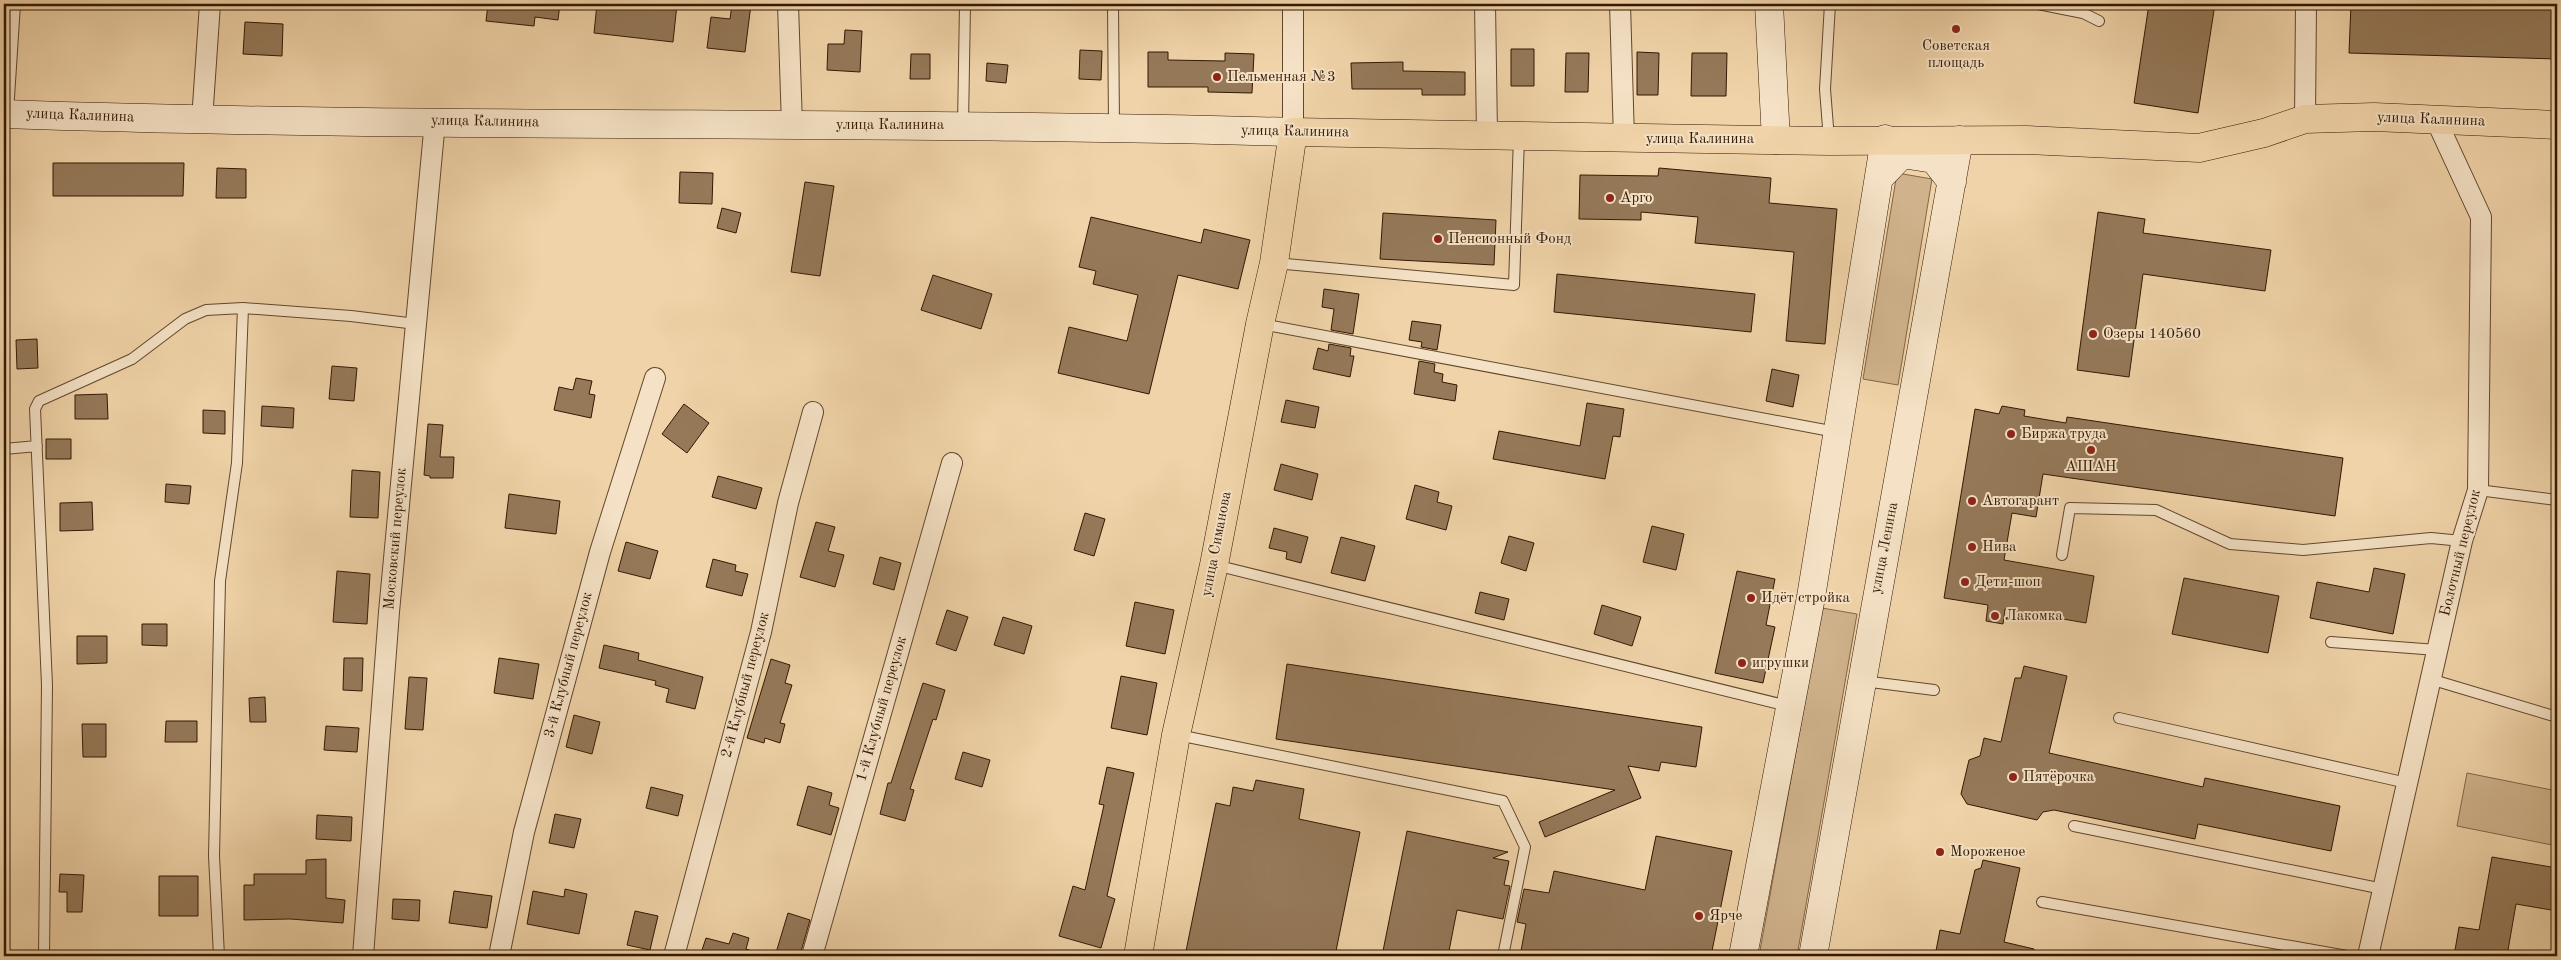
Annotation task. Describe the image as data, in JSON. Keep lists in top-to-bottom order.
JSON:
{
  "streets": {
    "main road": ["улица Калинина", "улица Симанова", "улица Ленина"],
    "street": [
      "Московский переулок",
      "Болотный переулок",
      "3-й Клубный переулок",
      "2-й Клубный переулок",
      "1-й Клубный переулок"
    ]
  },
  "crossings": [
    ["улица Калинина", "Московский переулок"],
    ["улица Калинина", "улица Симанова"],
    ["улица Калинина", "Болотный переулок"]
  ],
  "places": [
    "Советская площадь",
    "Пельменная №3",
    "Арго",
    "Пенсионный Фонд",
    "Озеры 140560",
    "Биржа труда",
    "АШАН",
    "Автогарант",
    "Нива",
    "Дети-шоп",
    "Идёт стройка",
    "Лакомка",
    "игрушки",
    "Пятёрочка",
    "Мороженое",
    "Ярче"
  ]
}
